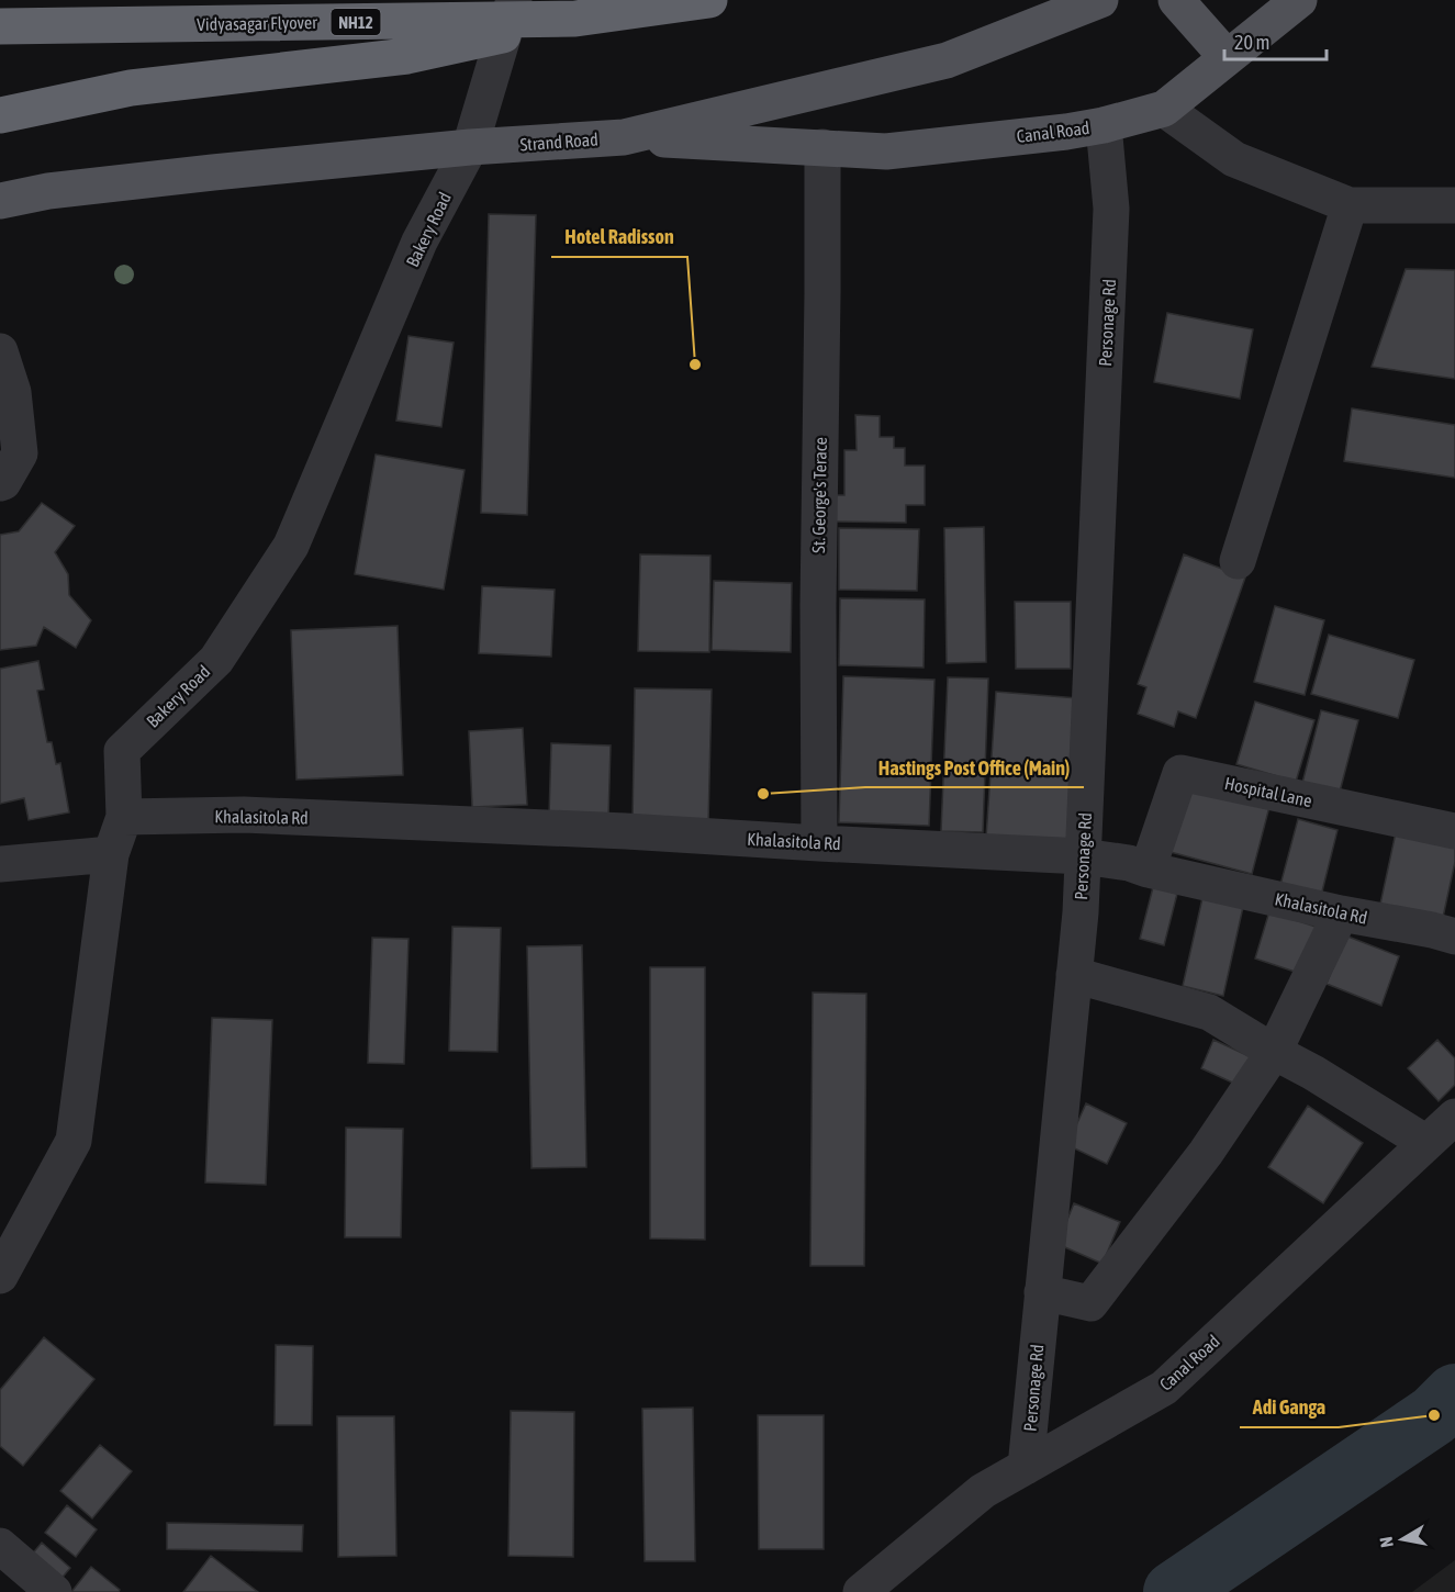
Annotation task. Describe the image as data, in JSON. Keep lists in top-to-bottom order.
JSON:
{
  "streets": {
    "highway": ["NH12", "Vidyasagar Flyover"],
    "main road": ["Canal Road", "Strand Road"],
    "street": [
      "Bakery Road",
      "Personage Rd",
      "St. George's Terace",
      "Hospital Lane",
      "Khalasitola Rd"
    ]
  },
  "crossings": [
    ["Canal Road", "Strand Road"],
    ["Canal Road", "Personage Rd"],
    ["Canal Road", "St. George's Terace"],
    ["Strand Road", "Bakery Road"],
    ["Bakery Road", "Khalasitola Rd"],
    ["Personage Rd", "Khalasitola Rd"],
    ["St. George's Terace", "Khalasitola Rd"],
    ["Hospital Lane", "Khalasitola Rd"]
  ],
  "places": ["Hotel Radisson", "Hastings Post Office (Main)", "Adi Ganga"],
  "scale_bar": "20 m",
  "north": "left"
}
